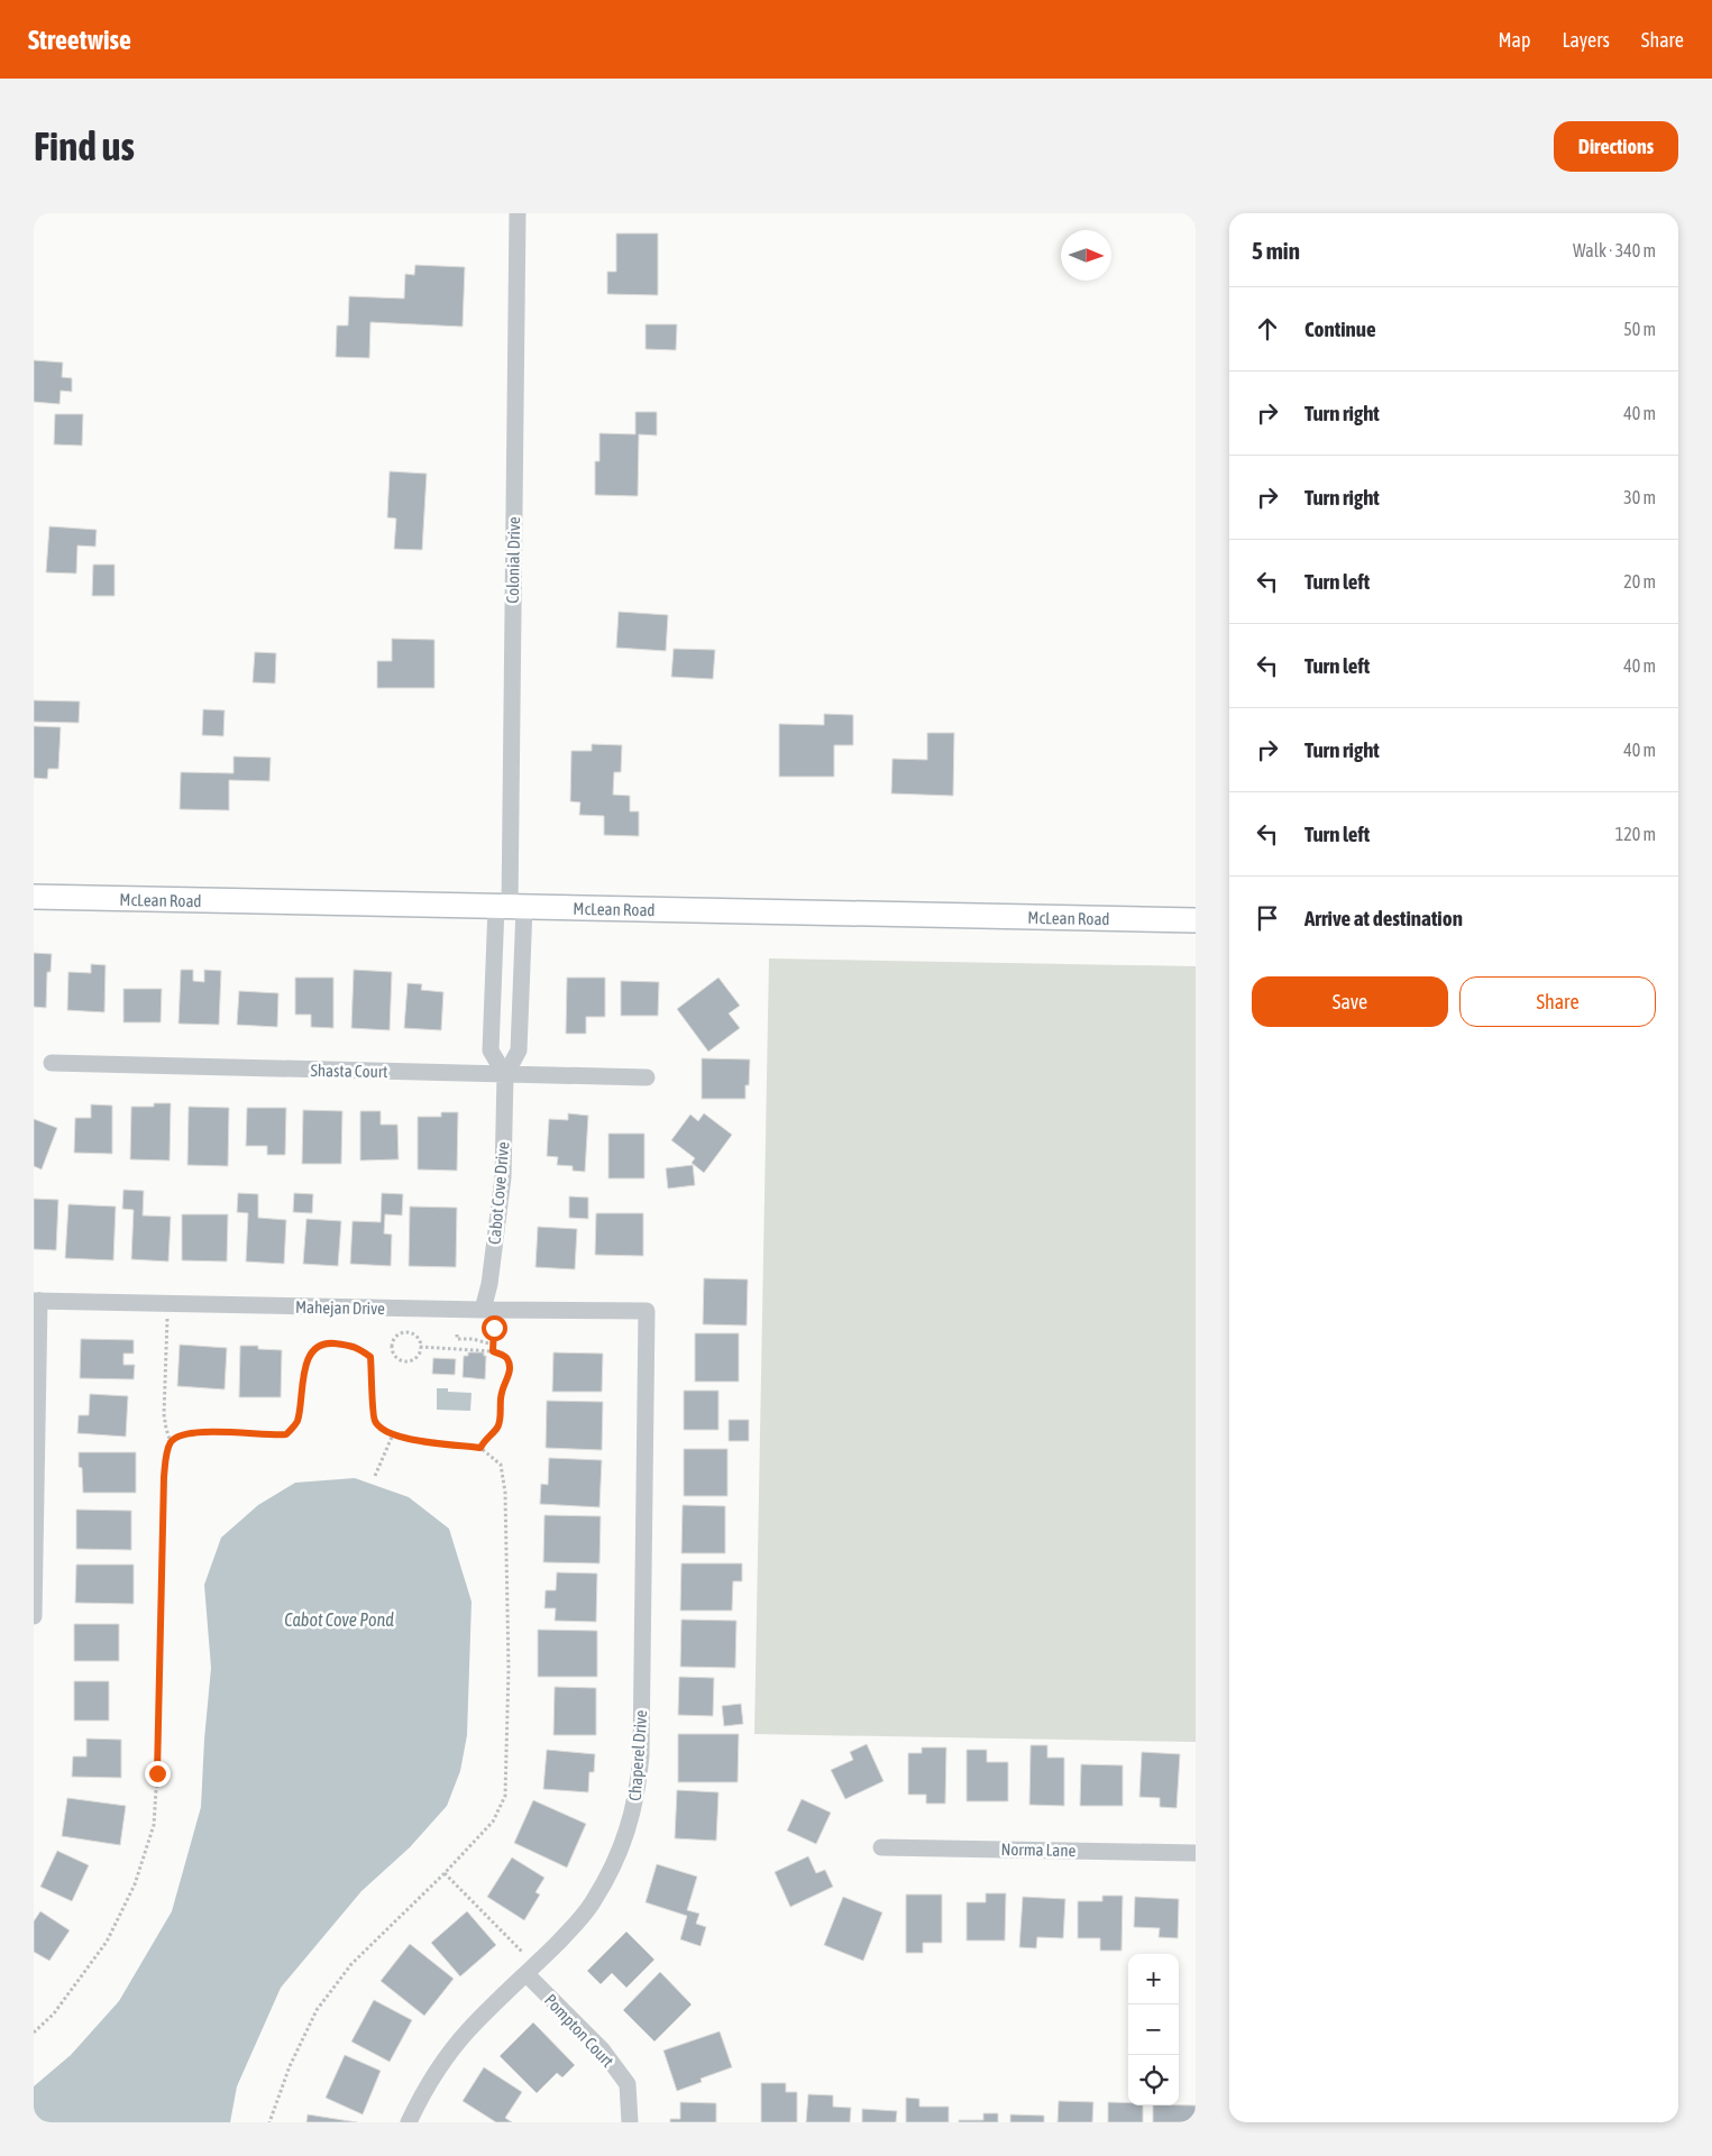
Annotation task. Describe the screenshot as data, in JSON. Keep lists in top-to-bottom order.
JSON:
{
  "streets": {
    "street": [
      "Colonial Drive",
      "McLean Road",
      "Shasta Court",
      "Cabot Cove Drive",
      "Mahejan Drive",
      "Chaperel Drive",
      "Norma Lane",
      "Pompton Court"
    ]
  },
  "crossings": [
    ["Colonial Drive", "McLean Road"],
    ["Colonial Drive", "Cabot Cove Drive"],
    ["McLean Road", "Cabot Cove Drive"],
    ["Shasta Court", "Cabot Cove Drive"],
    ["Cabot Cove Drive", "Mahejan Drive"],
    ["Mahejan Drive", "Chaperel Drive"],
    ["Chaperel Drive", "Pompton Court"]
  ],
  "water": ["Cabot Cove Pond"],
  "north": "right",
  "page": {
    "header": "Streetwise",
    "nav": ["Map", "Layers", "Share"],
    "buttons": [
      "Directions",
      ["Save", "Share"]
    ],
    "title": "Find us",
    "heading": ["5 min", "Walk · 340 m"],
    "list": [
      ["Continue", "50 m"],
      ["Turn right", "40 m"],
      ["Turn right", "30 m"],
      ["Turn left", "20 m"],
      ["Turn left", "40 m"],
      ["Turn right", "40 m"],
      ["Turn left", "120 m"],
      "Arrive at destination"
    ],
    "map_buttons": ["+", "−"]
  }
}
